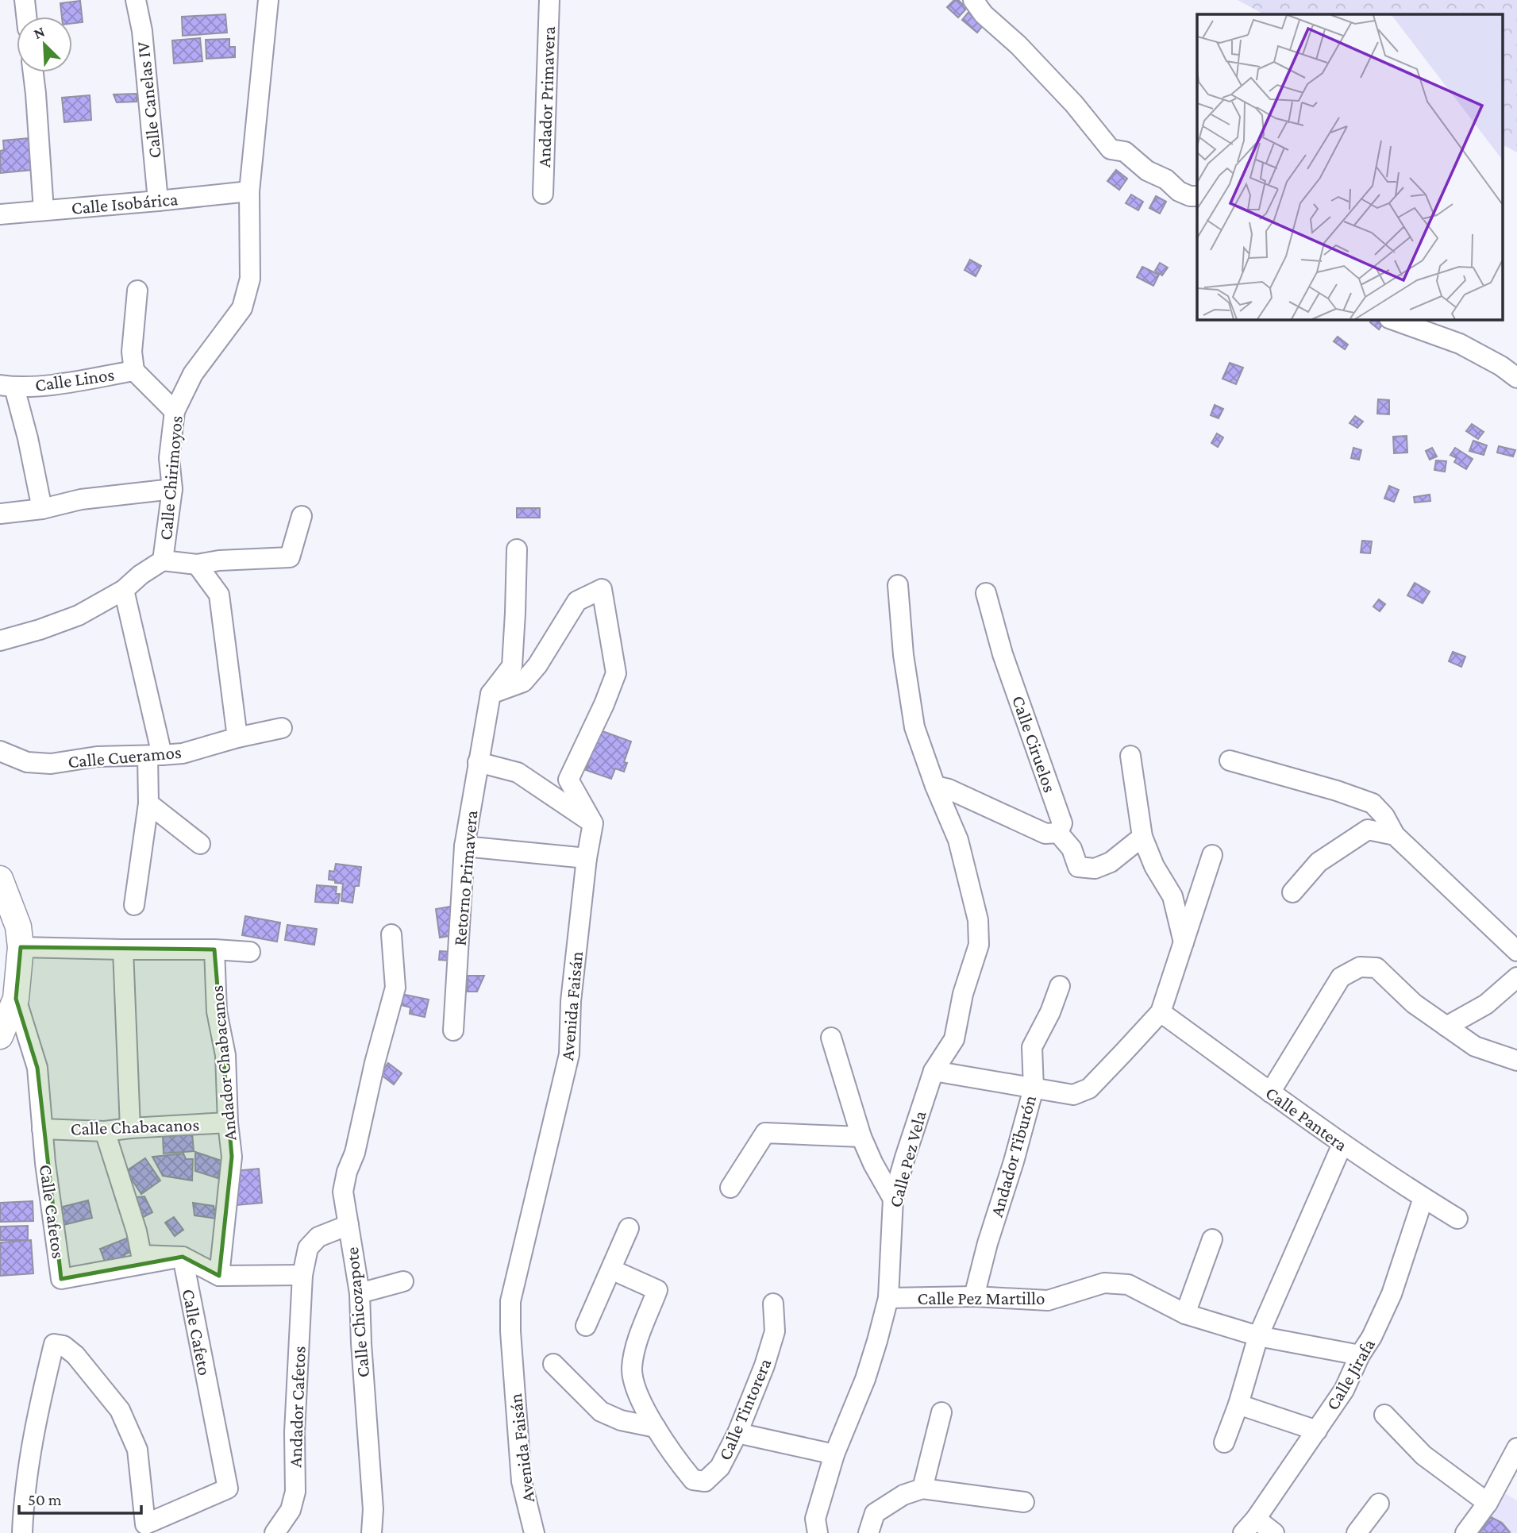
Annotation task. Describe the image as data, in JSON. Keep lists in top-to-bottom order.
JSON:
{
  "streets": {
    "street": [
      "Andador Primavera",
      "Calle Canelas IV",
      "Calle Isobárica",
      "Calle Linos",
      "Calle Chirimoyos",
      "Calle Ciruelos",
      "Calle Cueramos",
      "Retorno Primavera",
      "Avenida Faisán",
      "Andador Chabacanos",
      "Calle Pantera",
      "Calle Chabacanos",
      "Andador Tiburón",
      "Calle Pez Vela",
      "Calle Cafetos",
      "Calle Pez Martillo",
      "Calle Chicozapote",
      "Calle Cafeto",
      "Calle Jirafa",
      "Andador Cafetos",
      "Calle Tintorera"
    ]
  },
  "crossings": [
    ["Calle Canelas IV", "Calle Isobárica"],
    ["Calle Isobárica", "Calle Chirimoyos"],
    ["Andador Chabacanos", "Calle Chabacanos"],
    ["Calle Pantera", "Calle Jirafa"],
    ["Calle Chabacanos", "Calle Cafetos"],
    ["Andador Tiburón", "Calle Pez Martillo"],
    ["Calle Pez Vela", "Calle Pez Martillo"],
    ["Calle Cafetos", "Calle Cafeto"],
    ["Calle Pez Martillo", "Calle Jirafa"],
    ["Calle Chicozapote", "Andador Cafetos"]
  ],
  "scale_bar": "50 m",
  "north": "top left"
}
